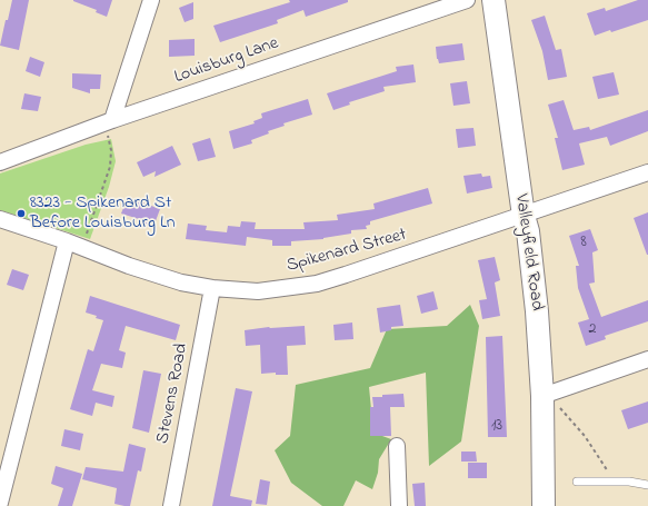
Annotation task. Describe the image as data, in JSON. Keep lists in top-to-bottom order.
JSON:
{
  "streets": {
    "street": [
      "Louisburg Lane",
      "Spikenard Street",
      "Valleyfield Road",
      "Stevens Road"
    ]
  },
  "crossings": [
    ["Spikenard Street", "Valleyfield Road"],
    ["Spikenard Street", "Stevens Road"]
  ],
  "places": ["8323 - Spikenard St Before Louisburg Ln"],
  "house_numbers": ["8", "2", "13"]
}
